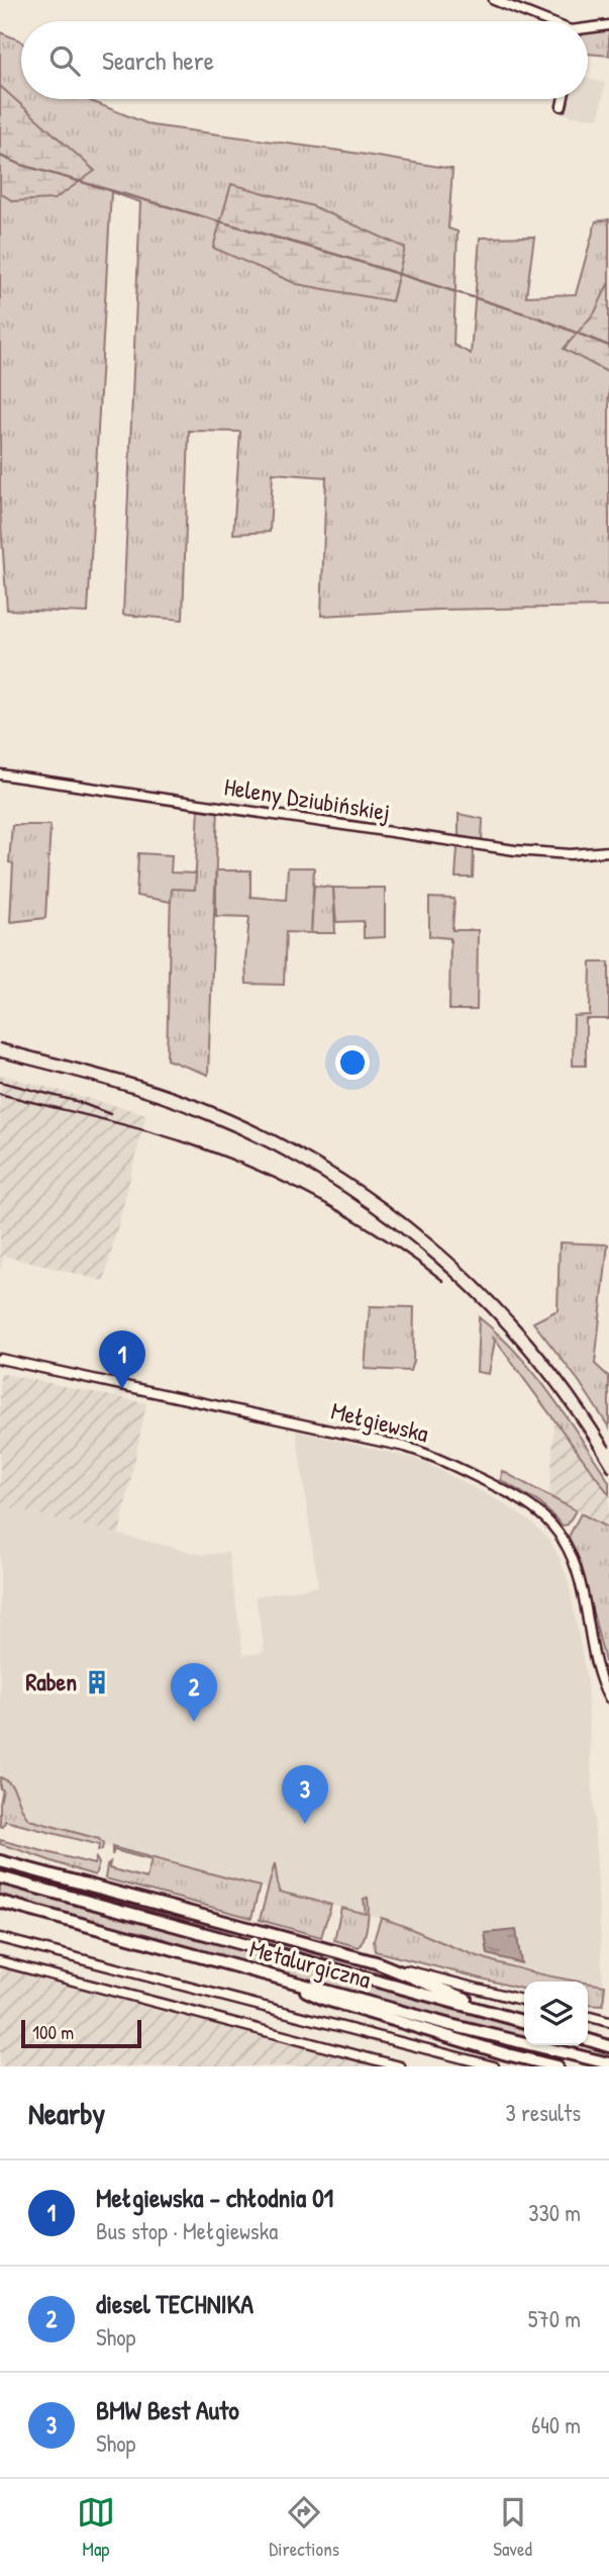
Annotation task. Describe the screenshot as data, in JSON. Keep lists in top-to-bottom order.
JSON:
{
  "streets": {
    "main road": ["Metalurgiczna"],
    "street": ["Heleny Dziubińskiej", "Mełgiewska"]
  },
  "places": {
    "building": ["Raben"]
  },
  "scale_bar": "100 m",
  "page": {
    "search": "Search here",
    "pins": ["1", "2", "3"],
    "scale": "100 m",
    "heading": ["Nearby", "3 results"],
    "list": [
      {
        "mark": "1",
        "name": "Mełgiewska - chłodnia 01",
        "note": "Bus stop · Mełgiewska",
        "value": "330 m"
      },
      {
        "mark": "2",
        "name": "diesel TECHNIKA",
        "note": "Shop",
        "value": "570 m"
      },
      {
        "mark": "3",
        "name": "BMW Best Auto",
        "note": "Shop",
        "value": "640 m"
      }
    ],
    "nav": ["Map", "Directions", "Saved"]
  }
}
